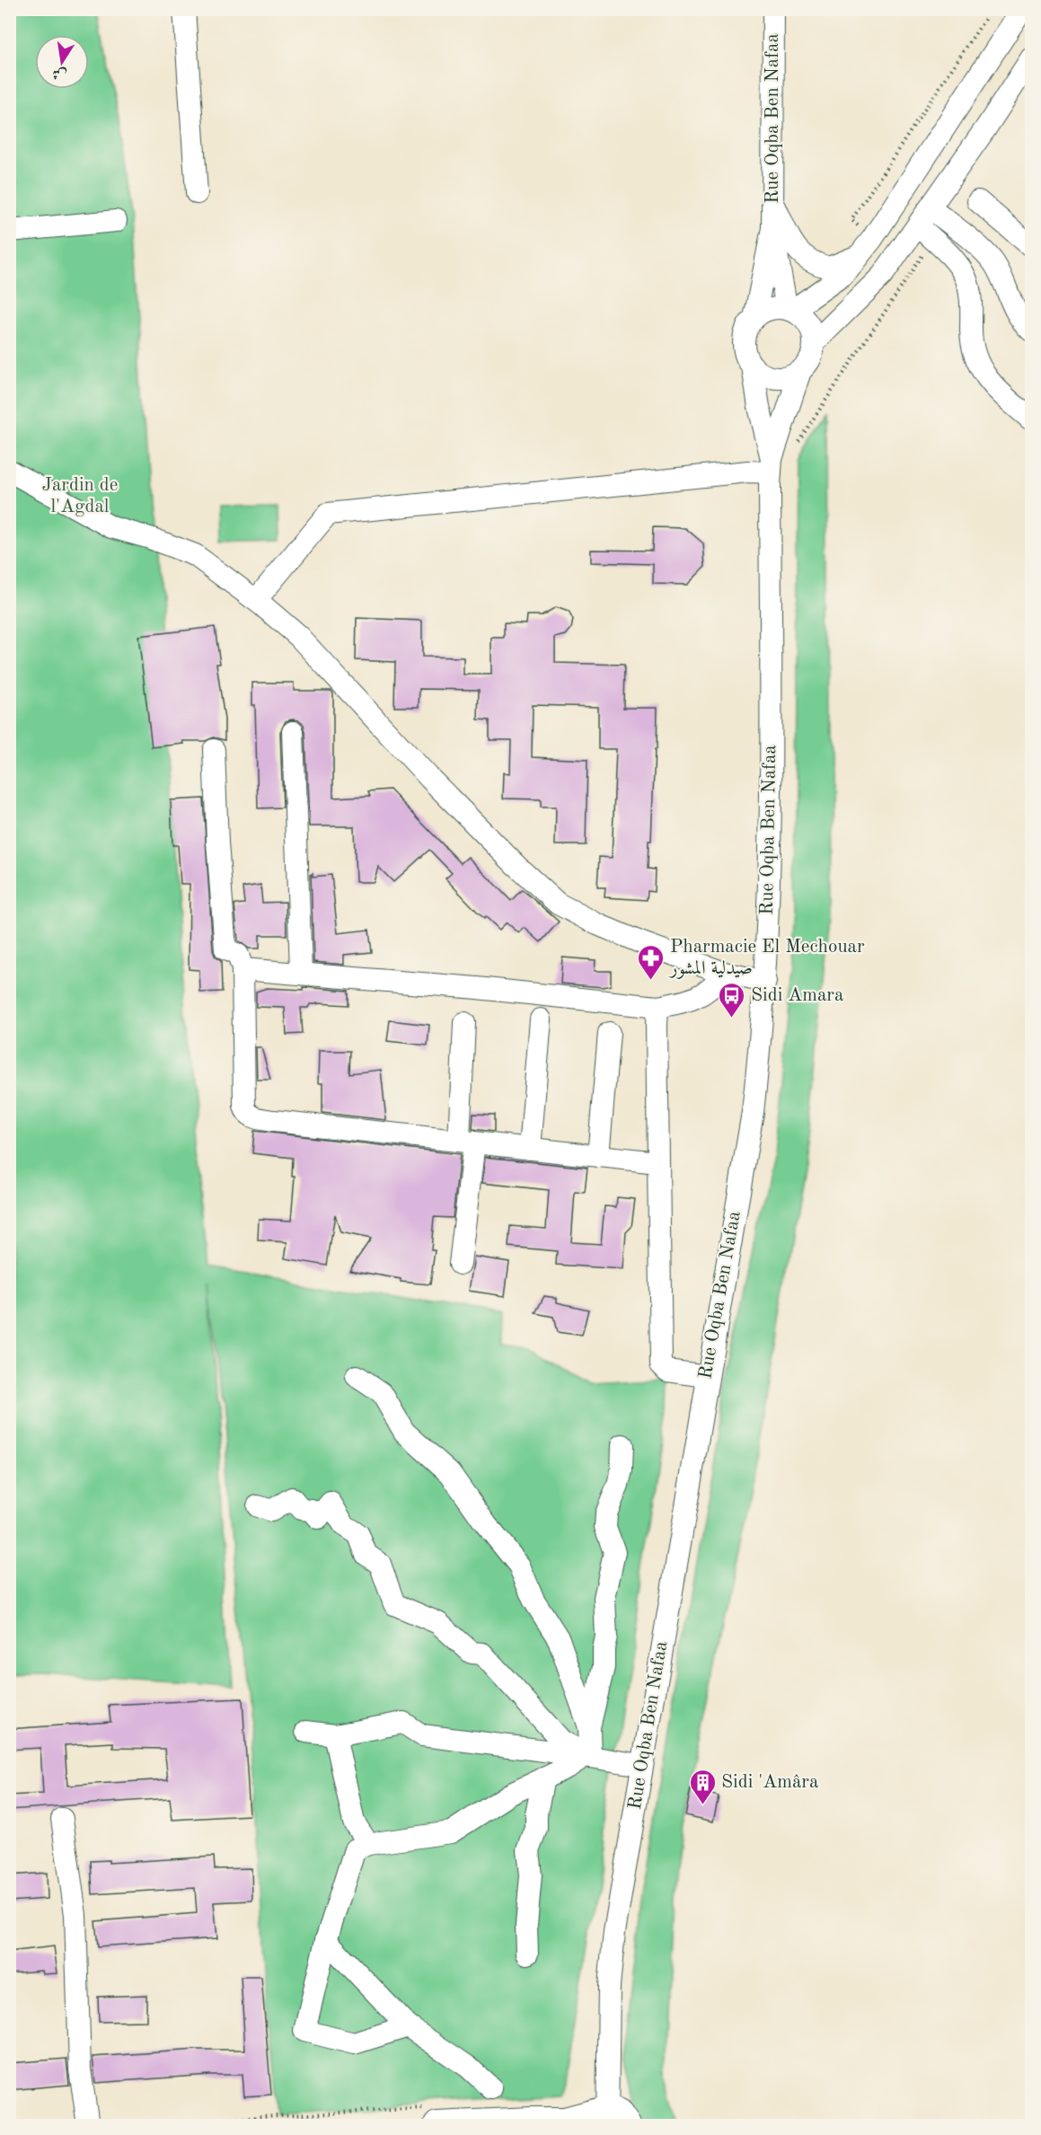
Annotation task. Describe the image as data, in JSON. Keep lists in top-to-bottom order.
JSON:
{
  "streets": {
    "street": ["Rue Oqba Ben Nafaa"]
  },
  "parks": ["Jardin de l'Agdal"],
  "places": {
    "pharmacy": ["Pharmacie El Mechouar صيدلية المشور"],
    "bus stop": ["Sidi Amara"],
    "building": ["Sidi 'Amâra"]
  },
  "north": "bottom"
}
